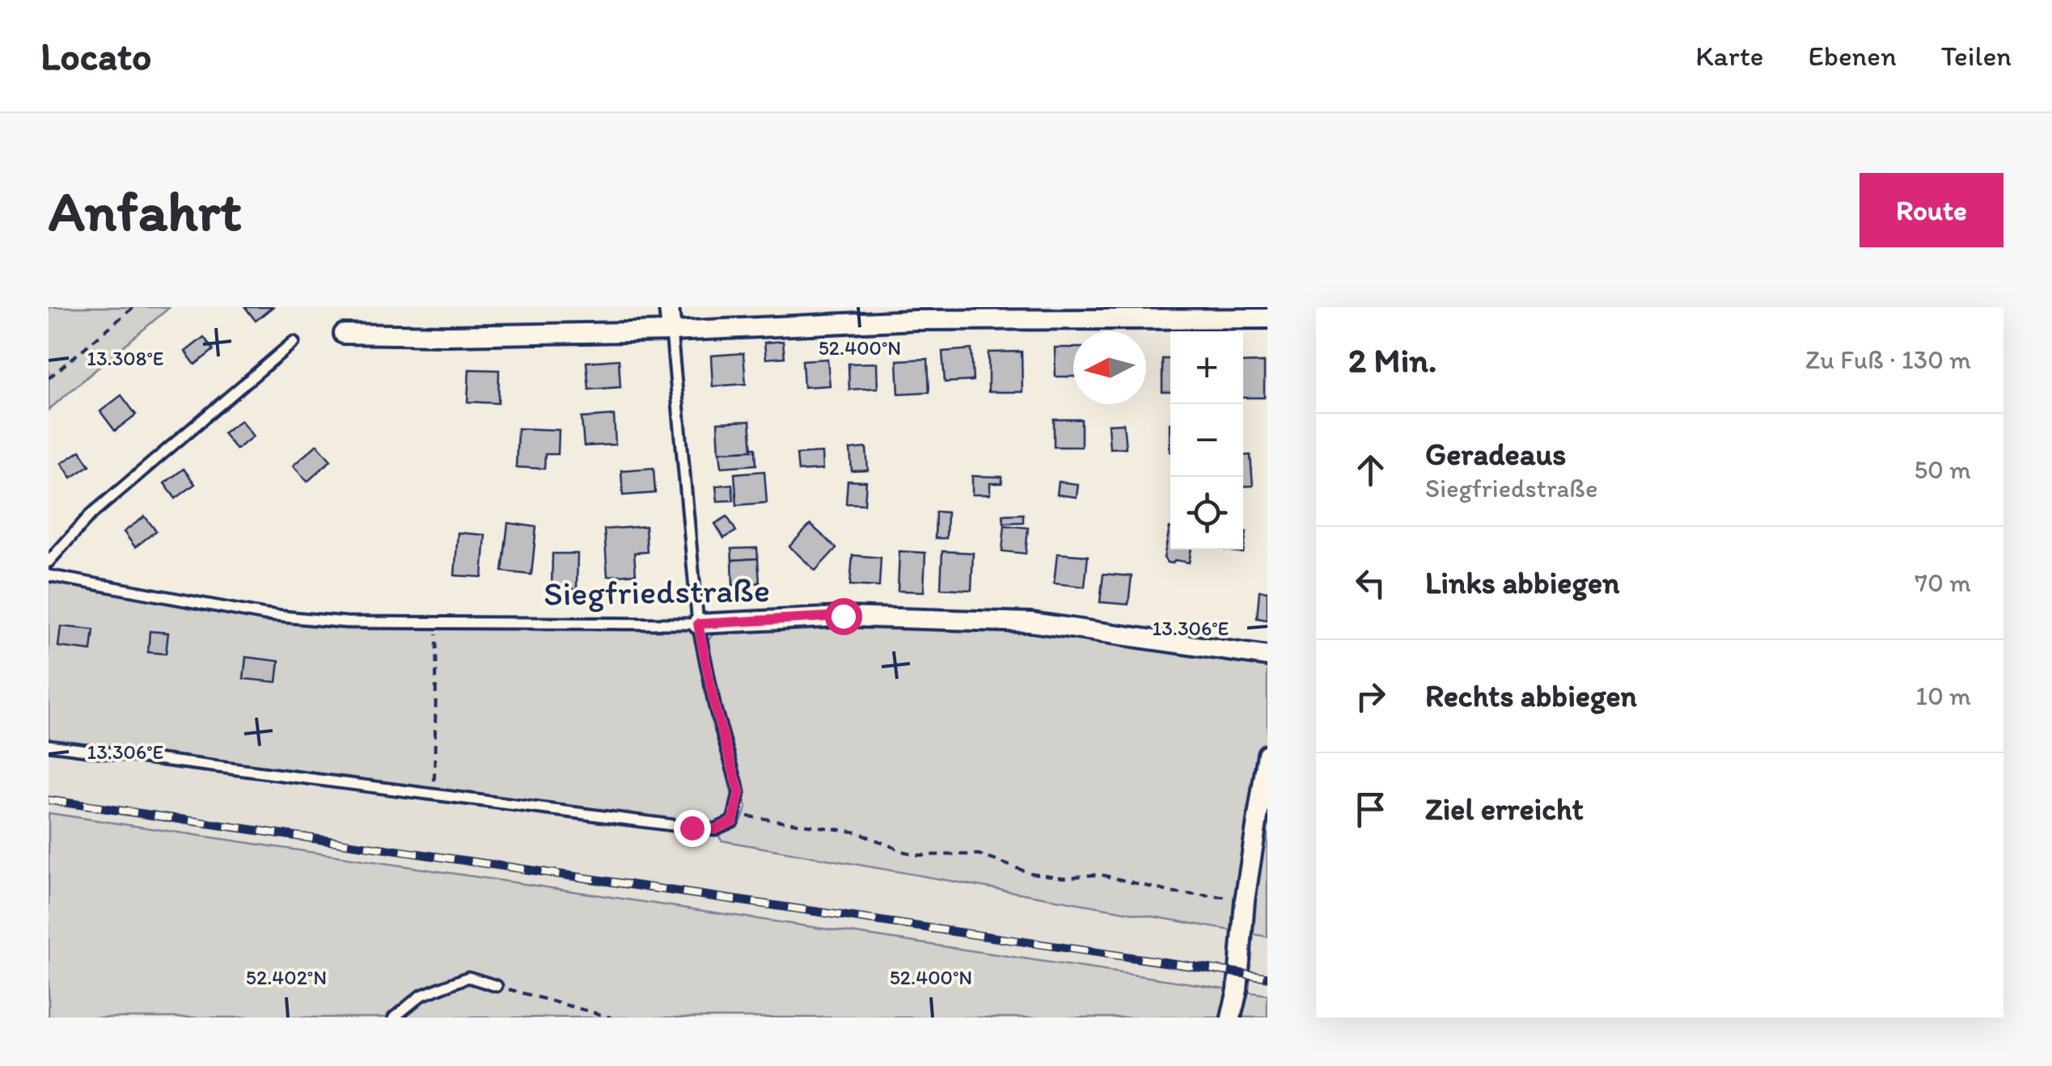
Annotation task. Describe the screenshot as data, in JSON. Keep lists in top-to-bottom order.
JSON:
{
  "streets": {
    "street": ["Siegfriedstraße"]
  },
  "north": "left",
  "page": {
    "header": "Locato",
    "nav": ["Karte", "Ebenen", "Teilen"],
    "buttons": "Route",
    "title": "Anfahrt",
    "heading": ["2 Min.", "Zu Fuß · 130 m"],
    "map_buttons": ["+", "−"],
    "list": [
      ["Geradeaus", "Siegfriedstraße", "50 m"],
      ["Links abbiegen", "70 m"],
      ["Rechts abbiegen", "10 m"],
      "Ziel erreicht"
    ]
  },
  "coordinates": [
    "52.400°N",
    "13.308°E",
    "13.306°E",
    "52.402°N"
  ]
}
